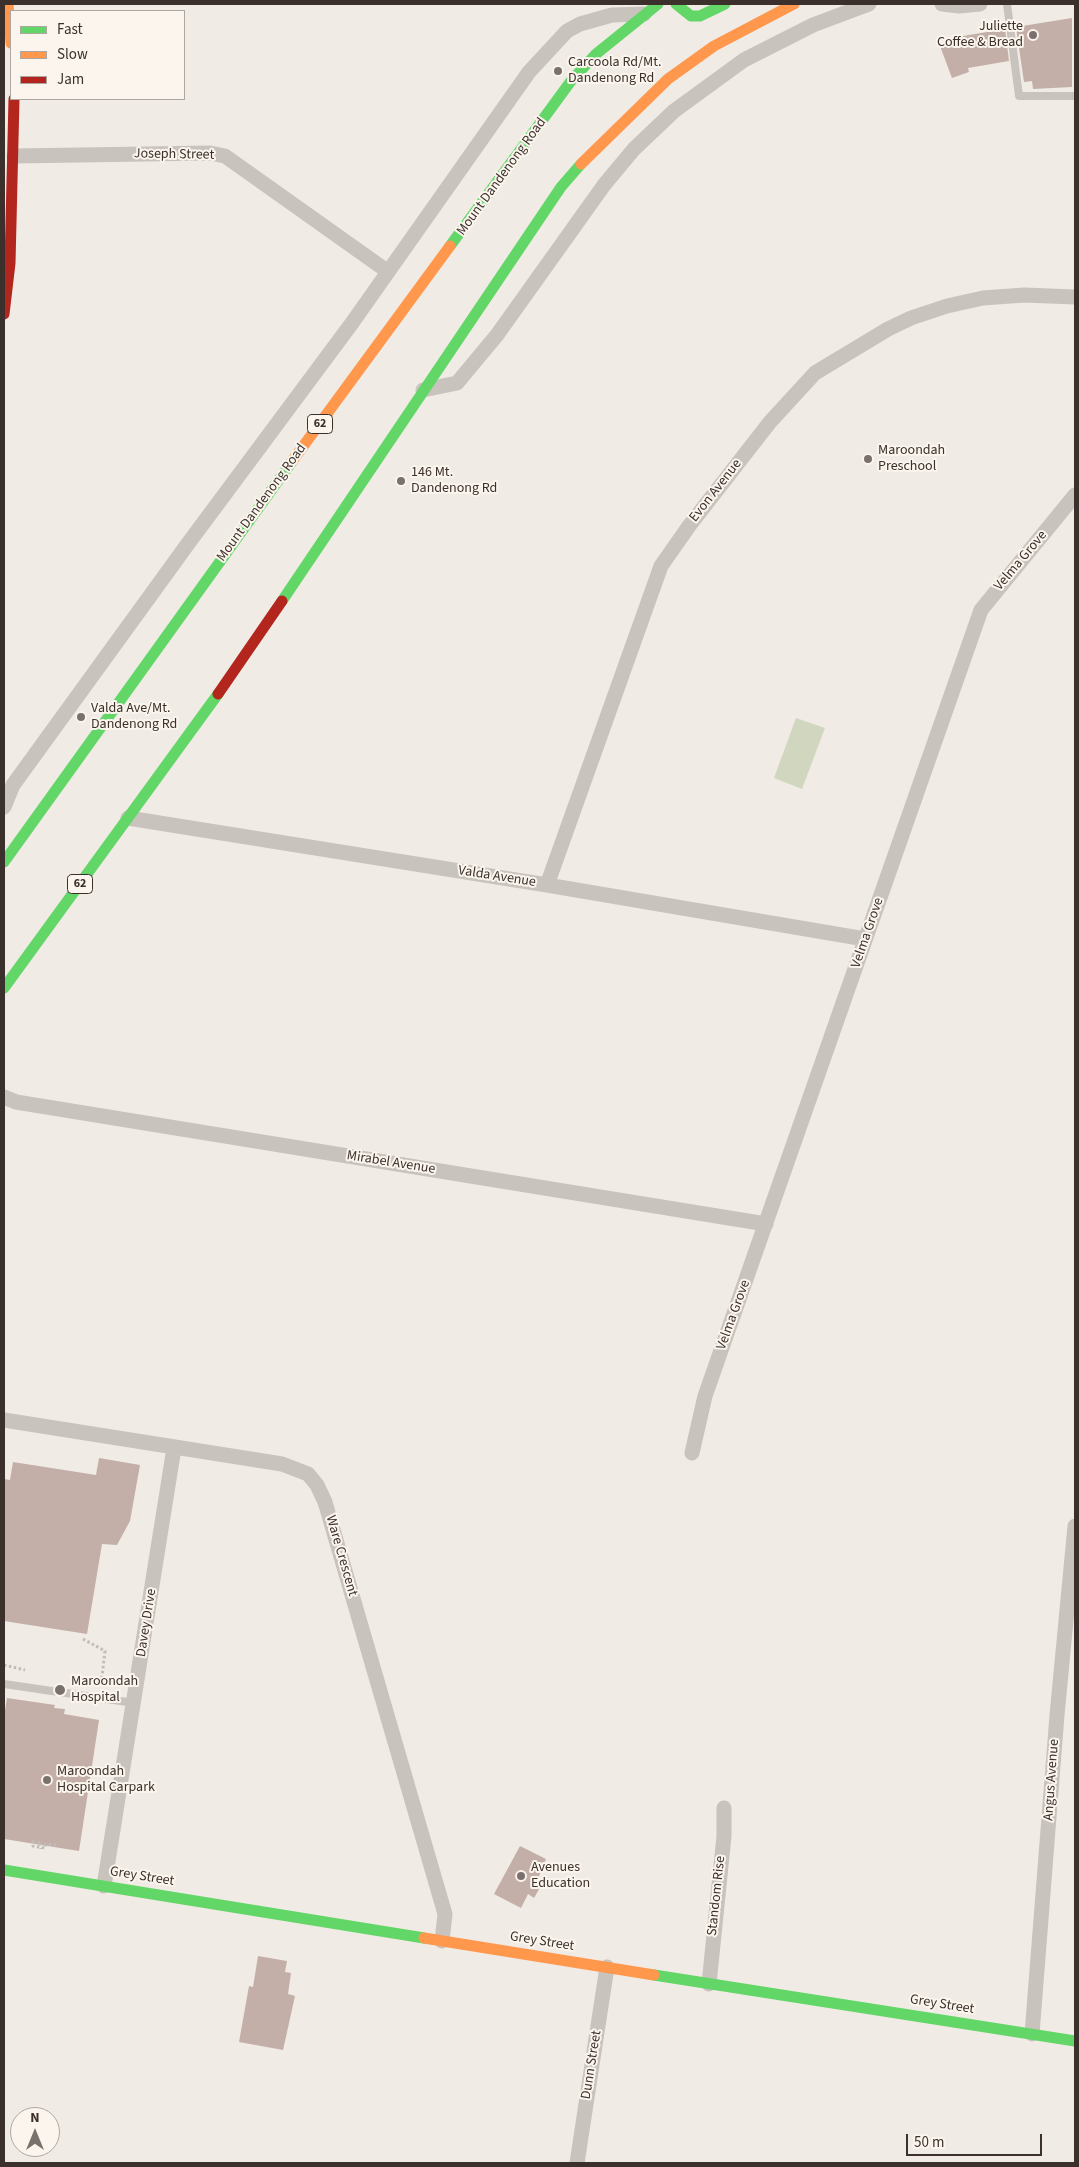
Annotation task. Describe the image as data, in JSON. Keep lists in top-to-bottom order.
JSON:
{
  "streets": {
    "main road": ["Mount Dandenong Road", "62", "Grey Street"],
    "street": [
      "Joseph Street",
      "Evon Avenue",
      "Velma Grove",
      "Valda Avenue",
      "Mirabel Avenue",
      "Ware Crescent",
      "Davey Drive",
      "Angus Avenue",
      "Standom Rise",
      "Dunn Street"
    ]
  },
  "crossings": [
    ["62", "Valda Avenue"],
    ["Evon Avenue", "Valda Avenue"],
    ["Velma Grove", "Valda Avenue"],
    ["Velma Grove", "Mirabel Avenue"],
    ["Ware Crescent", "Davey Drive"],
    ["Ware Crescent", "Grey Street"],
    ["Davey Drive", "Grey Street"],
    ["Angus Avenue", "Grey Street"],
    ["Grey Street", "Standom Rise"],
    ["Grey Street", "Dunn Street"]
  ],
  "places": [
    "Juliette Coffee & Bread",
    "Carcoola Rd/Mt. Dandenong Rd",
    "Maroondah Preschool",
    "146 Mt. Dandenong Rd",
    "Valda Ave/Mt. Dandenong Rd",
    "Maroondah Hospital",
    "Maroondah Hospital Carpark",
    "Avenues Education"
  ],
  "legend": ["Fast", "Slow", "Jam"],
  "scale_bar": "50 m",
  "north": "top"
}
